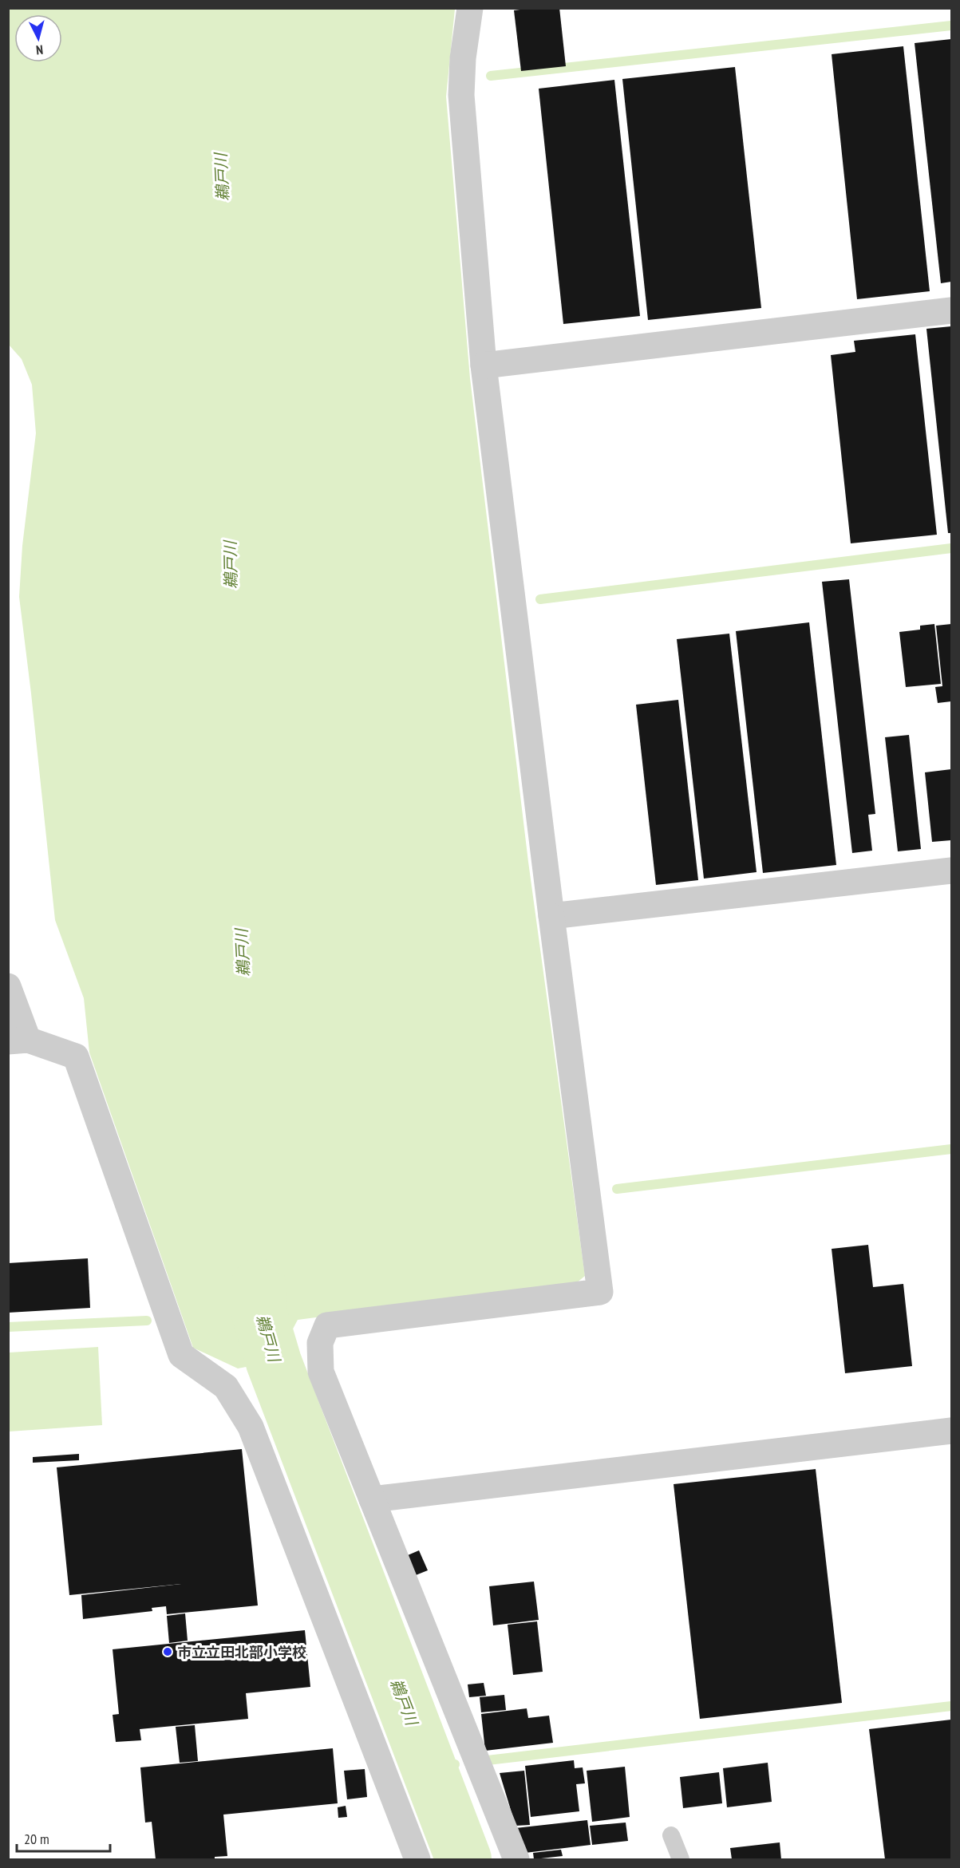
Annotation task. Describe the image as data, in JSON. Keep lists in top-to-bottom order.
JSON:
{
  "water": ["鵜戸川"],
  "places": ["市立立田北部小学校"],
  "scale_bar": "20 m",
  "north": "bottom"
}
